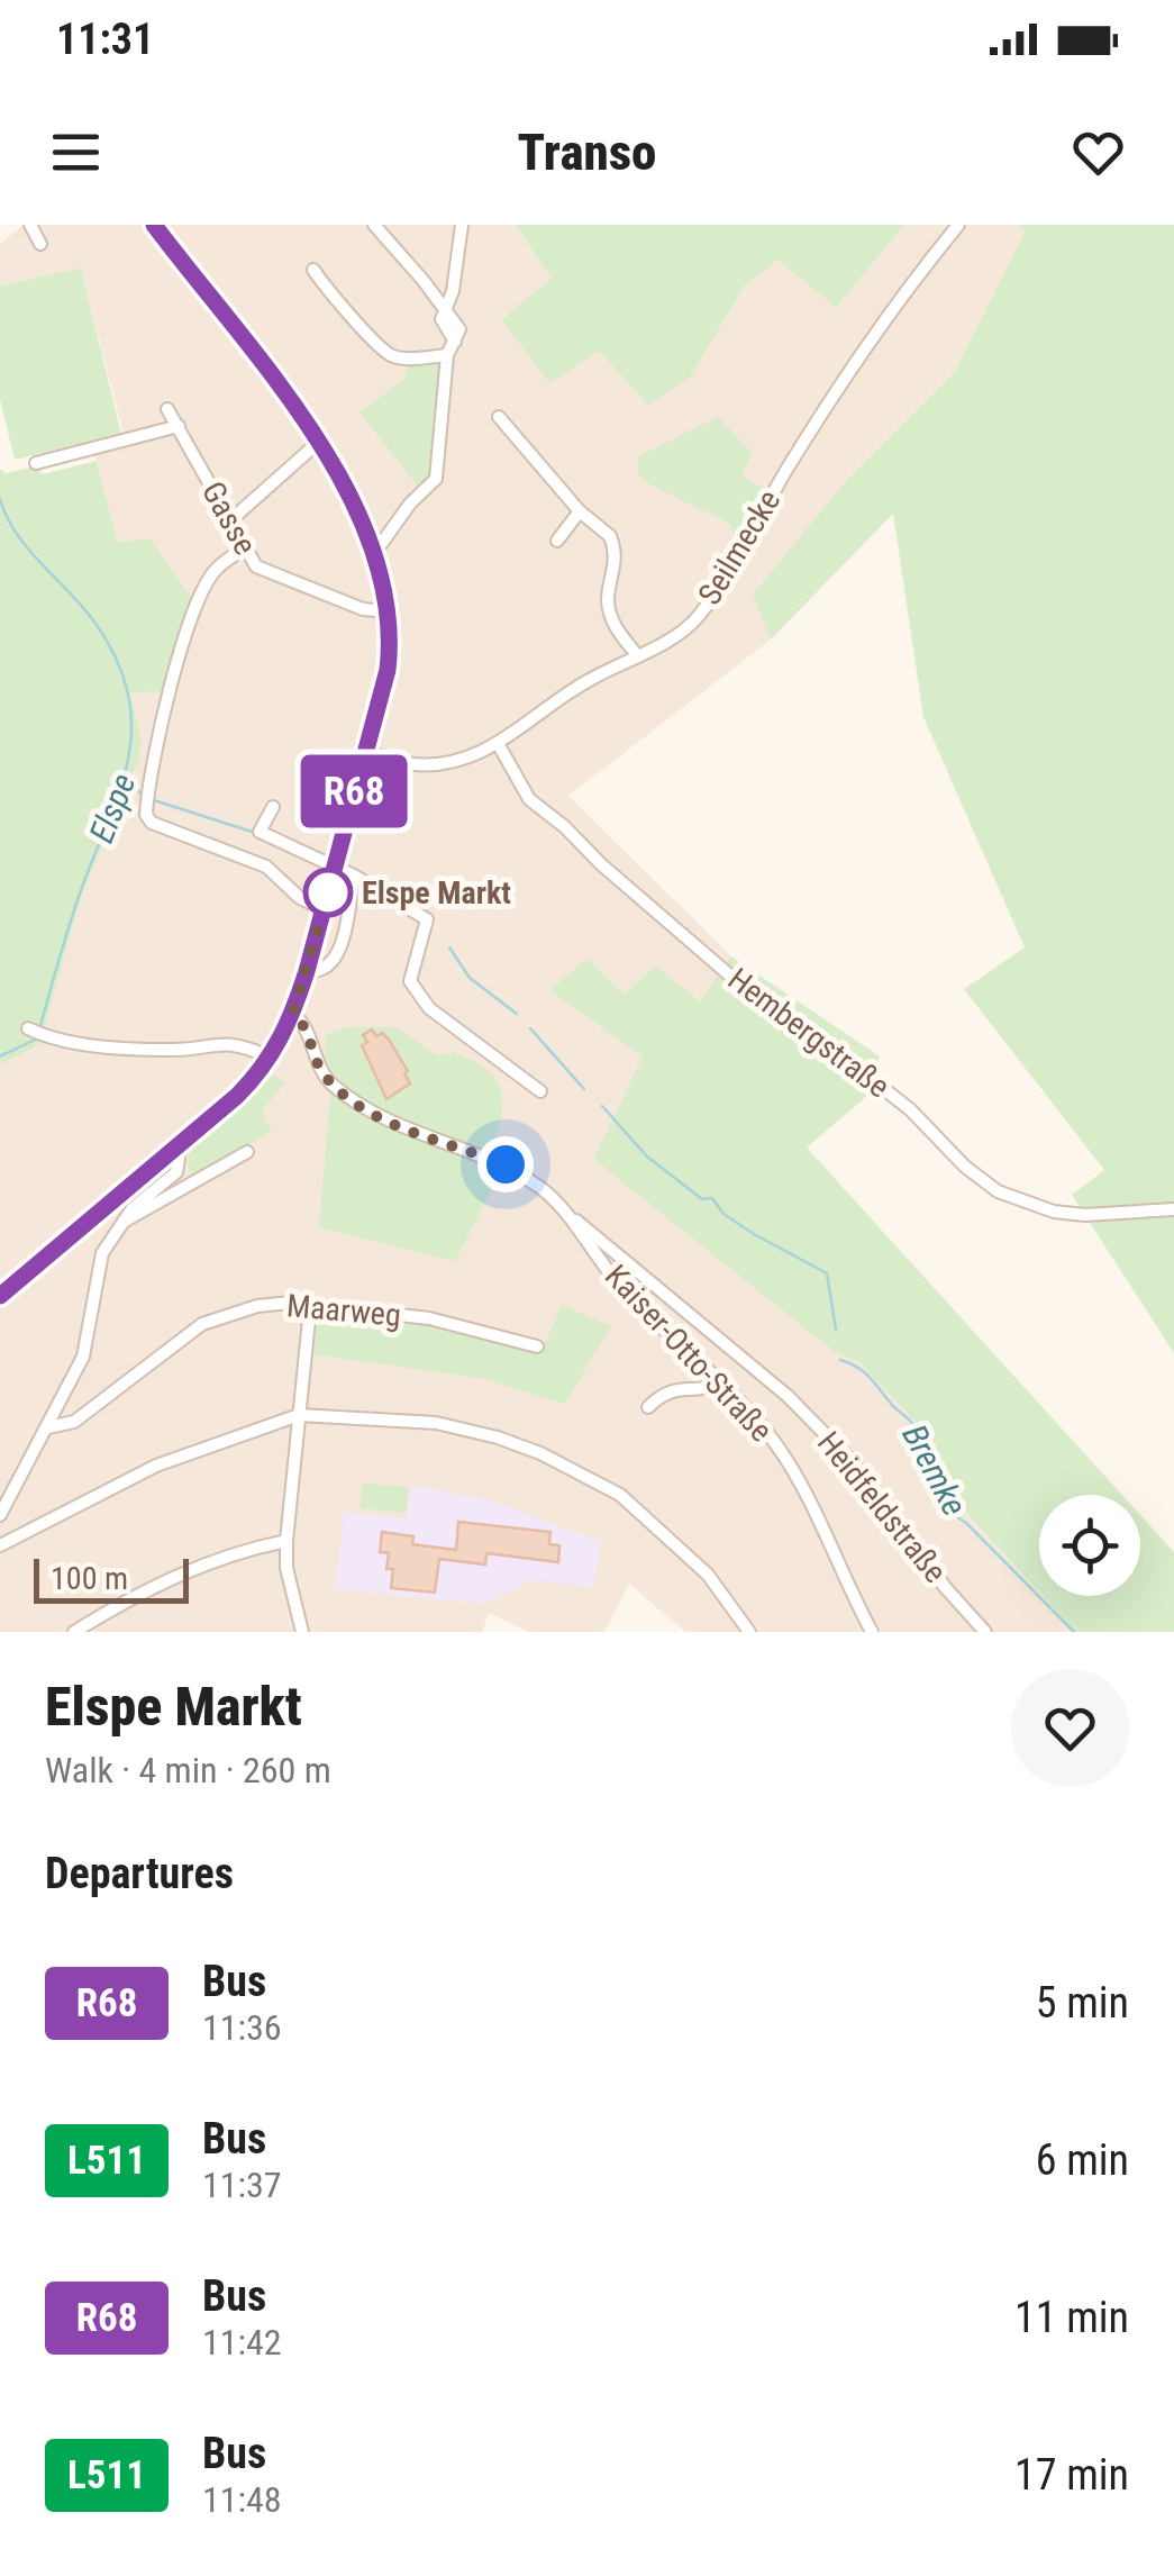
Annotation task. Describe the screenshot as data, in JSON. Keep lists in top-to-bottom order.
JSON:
{
  "streets": {
    "street": [
      "Gasse",
      "Seilmecke",
      "Hembergstraße",
      "Maarweg",
      "Kaiser-Otto-Straße",
      "Heidfeldstraße"
    ]
  },
  "crossings": [
    ["Seilmecke", "Hembergstraße"],
    ["Kaiser-Otto-Straße", "Heidfeldstraße"]
  ],
  "water": ["Elspe", "Bremke"],
  "places": ["Elspe Markt"],
  "lines": ["bus line R68"],
  "scale_bar": "100 m",
  "page": {
    "status": "11:31",
    "header": "Transo",
    "on_map": "R68",
    "scale": "100 m",
    "heading": [
      ["Elspe Markt", "Walk · 4 min · 260 m"],
      "Departures"
    ],
    "list": [
      {
        "mark": "R68",
        "name": "Bus",
        "note": "11:36",
        "value": "5 min"
      },
      {
        "mark": "L511",
        "name": "Bus",
        "note": "11:37",
        "value": "6 min"
      },
      {
        "mark": "R68",
        "name": "Bus",
        "note": "11:42",
        "value": "11 min"
      },
      {
        "mark": "L511",
        "name": "Bus",
        "note": "11:48",
        "value": "17 min"
      }
    ]
  }
}
